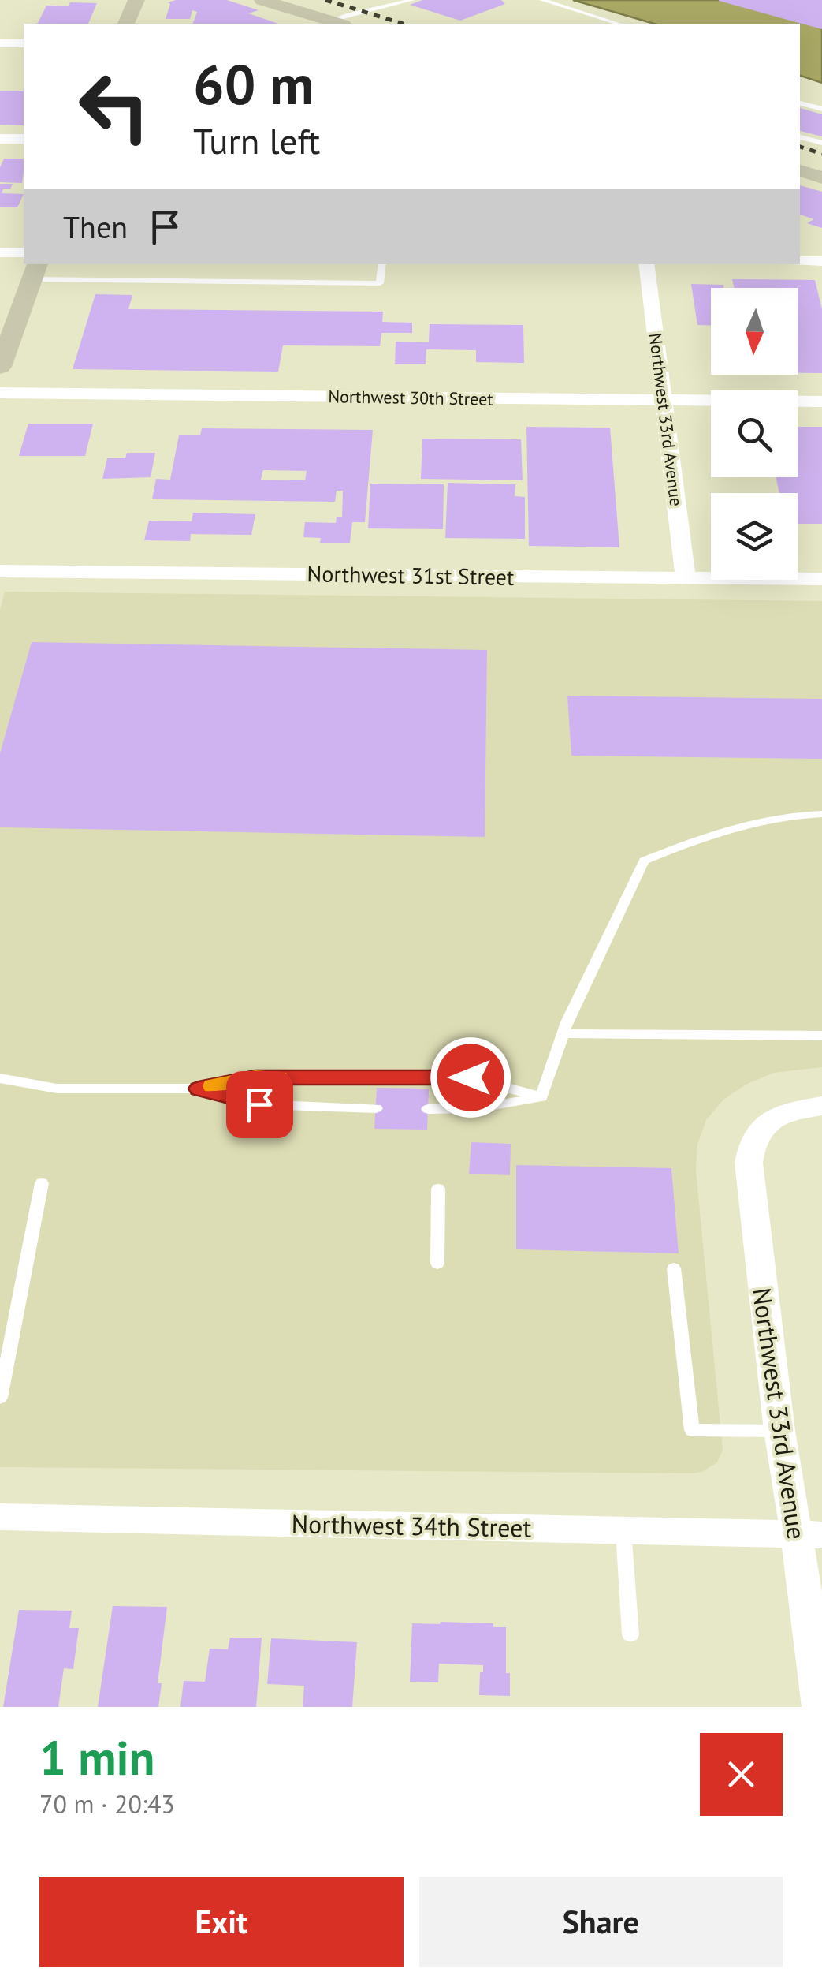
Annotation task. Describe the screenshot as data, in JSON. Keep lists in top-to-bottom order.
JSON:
{
  "streets": {
    "street": [
      "Northwest 30th Street",
      "Northwest 33rd Avenue",
      "Northwest 31st Street",
      "Northwest 34th Street"
    ]
  },
  "crossings": [
    ["Northwest 30th Street", "Northwest 33rd Avenue"],
    ["Northwest 33rd Avenue", "Northwest 31st Street"],
    ["Northwest 33rd Avenue", "Northwest 34th Street"]
  ],
  "north": "bottom",
  "page": {
    "turn": ["60 m", "Turn left"],
    "then": "Then",
    "heading": ["1 min", "70 m · 20:43"],
    "buttons": ["Exit", "Share"]
  }
}
